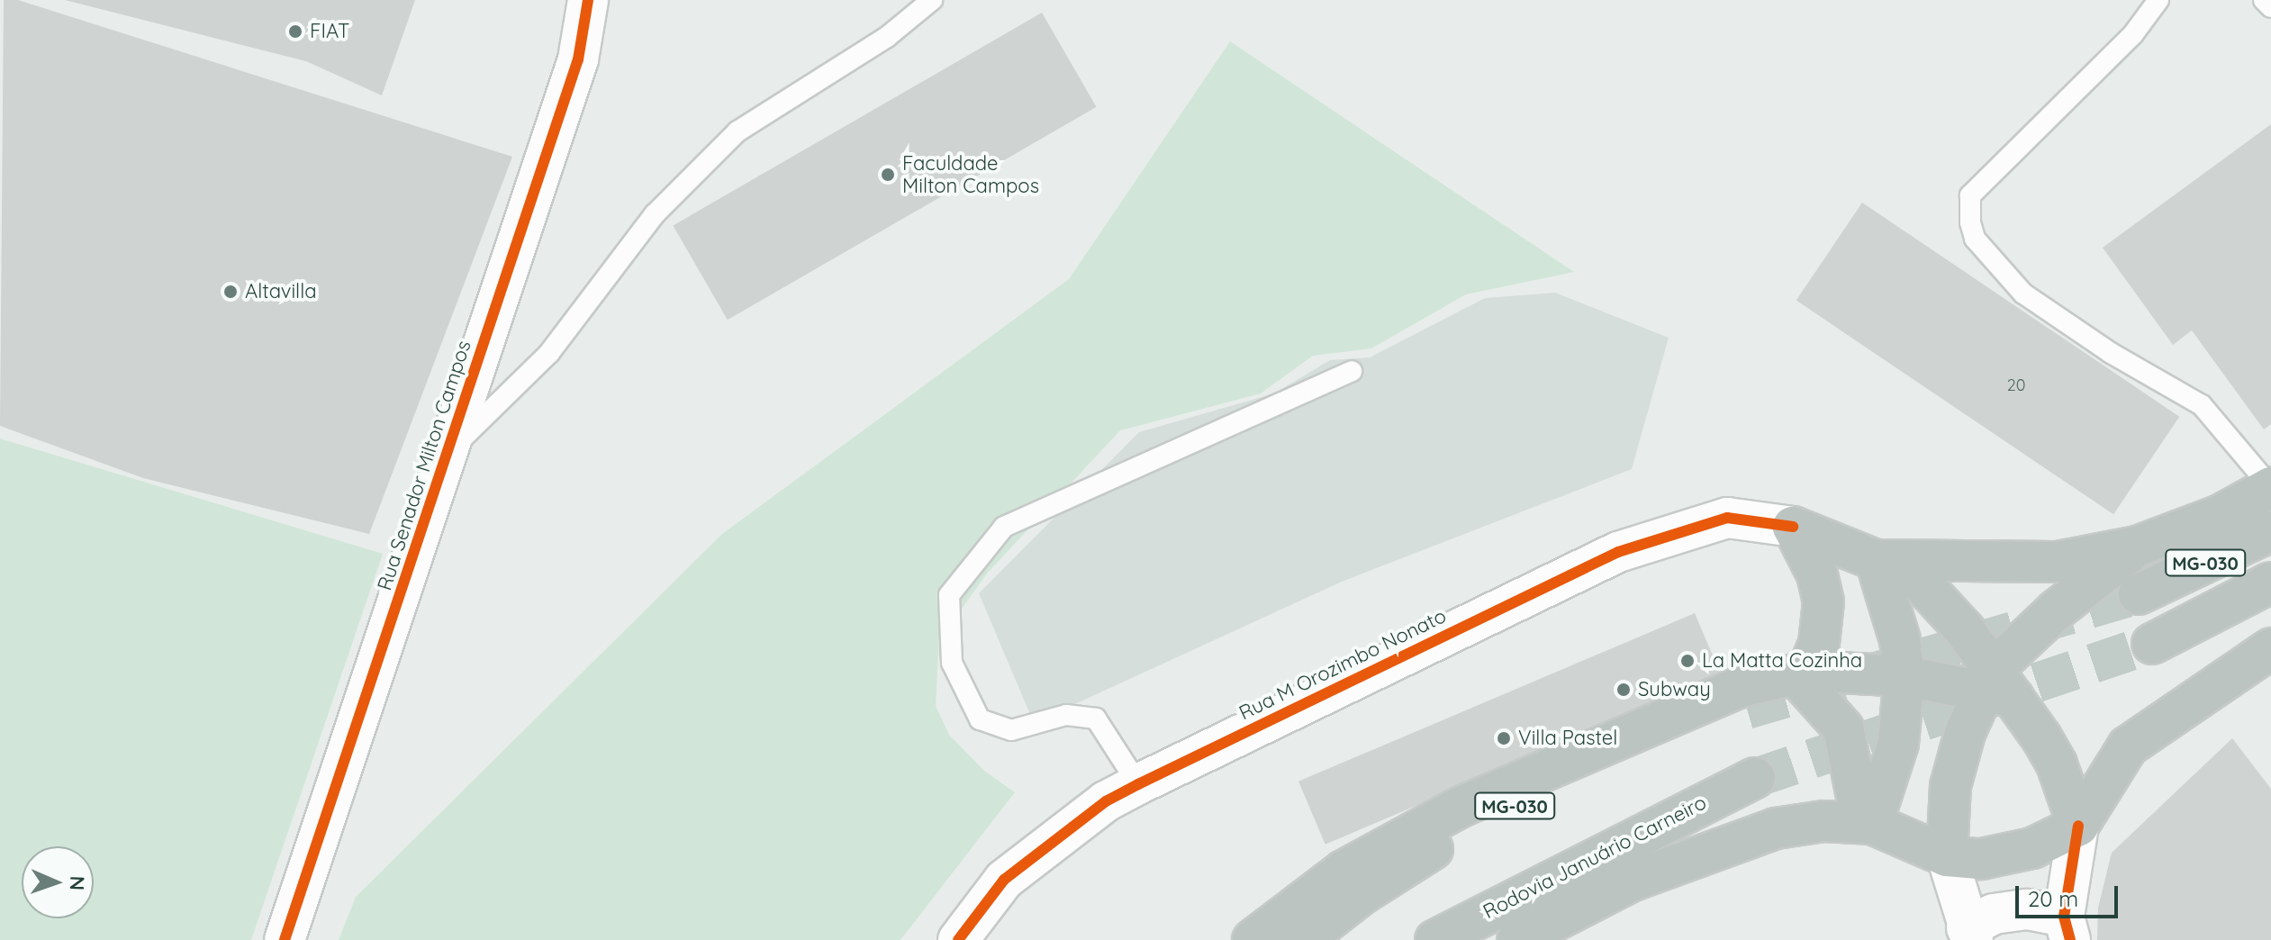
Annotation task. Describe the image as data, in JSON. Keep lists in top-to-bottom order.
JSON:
{
  "streets": {
    "highway": ["MG-030", "Rodovia Januário Carneiro"],
    "street": ["Rua Senador Milton Campos", "Rua M Orozimbo Nonato"]
  },
  "places": [
    "FIAT",
    "Faculdade Milton Campos",
    "Altavilla",
    "La Matta Cozinha",
    "Subway",
    "Villa Pastel"
  ],
  "house_numbers": ["20"],
  "scale_bar": "20 m",
  "north": "right"
}
